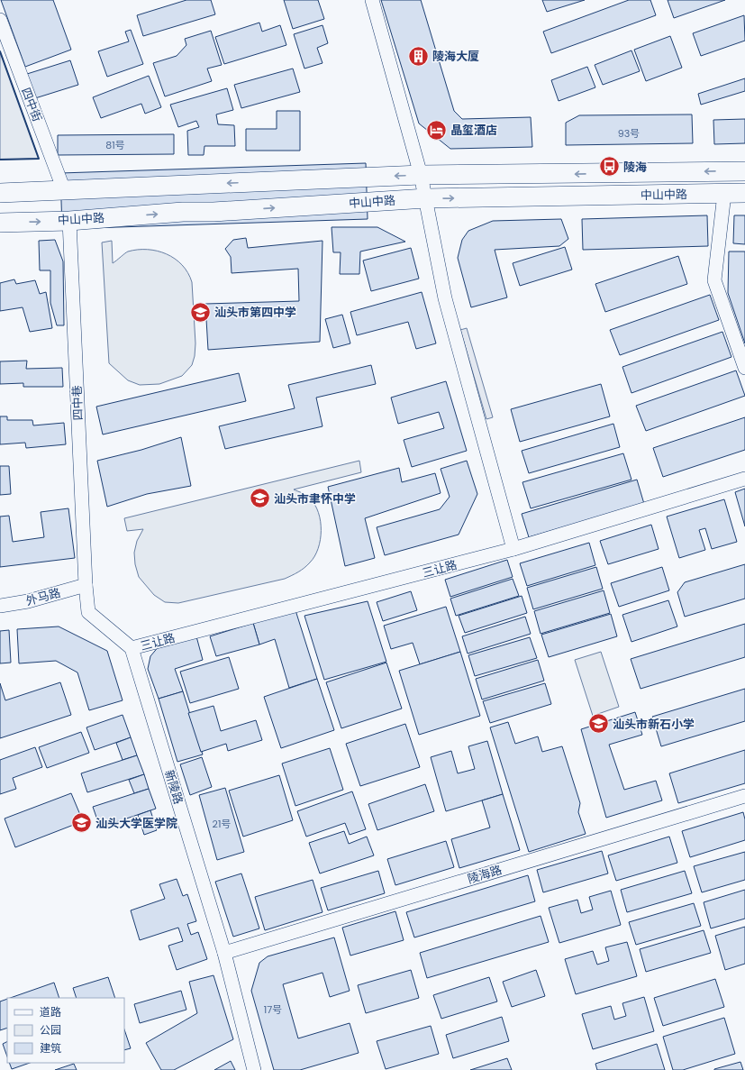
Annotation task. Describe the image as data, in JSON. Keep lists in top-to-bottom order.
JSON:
{
  "streets": {
    "main road": ["中山中路"],
    "street": [
      "四中街",
      "四中巷",
      "三让路",
      "外马路",
      "新陵路",
      "陵海路"
    ]
  },
  "crossings": [
    ["四中街", "中山中路"],
    ["中山中路", "四中巷"],
    ["四中巷", "外马路"],
    ["三让路", "新陵路"],
    ["新陵路", "陵海路"]
  ],
  "places": {
    "building": ["陵海大厦"],
    "hotel": ["晶玺酒店"],
    "bus stop": ["陵海"],
    "school or university": [
      "汕头市第四中学",
      "汕头市聿怀中学",
      "汕头市新石小学",
      "汕头大学医学院"
    ]
  },
  "house_numbers": [
    "93号",
    "81号",
    "21号",
    "17号"
  ],
  "legend": ["道路", "公园", "建筑"]
}
